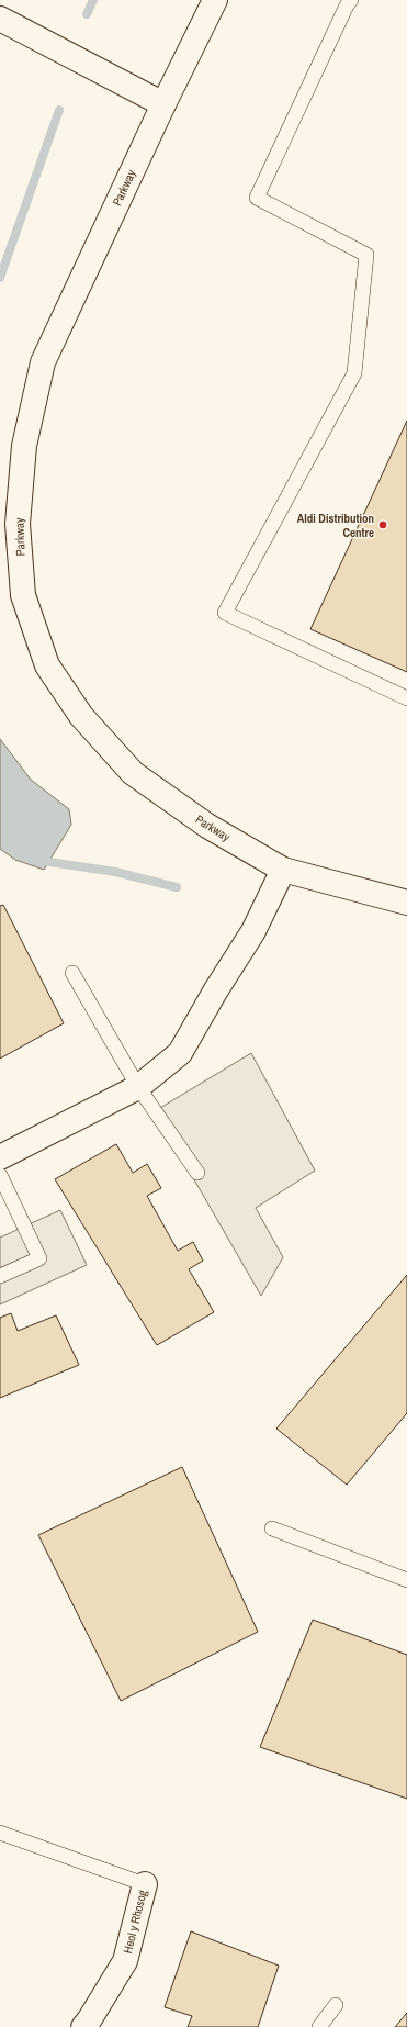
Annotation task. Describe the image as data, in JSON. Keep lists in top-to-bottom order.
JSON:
{
  "streets": {
    "street": ["Parkway", "Heol y Rhosog"]
  },
  "places": ["Aldi Distribution Centre"]
}
